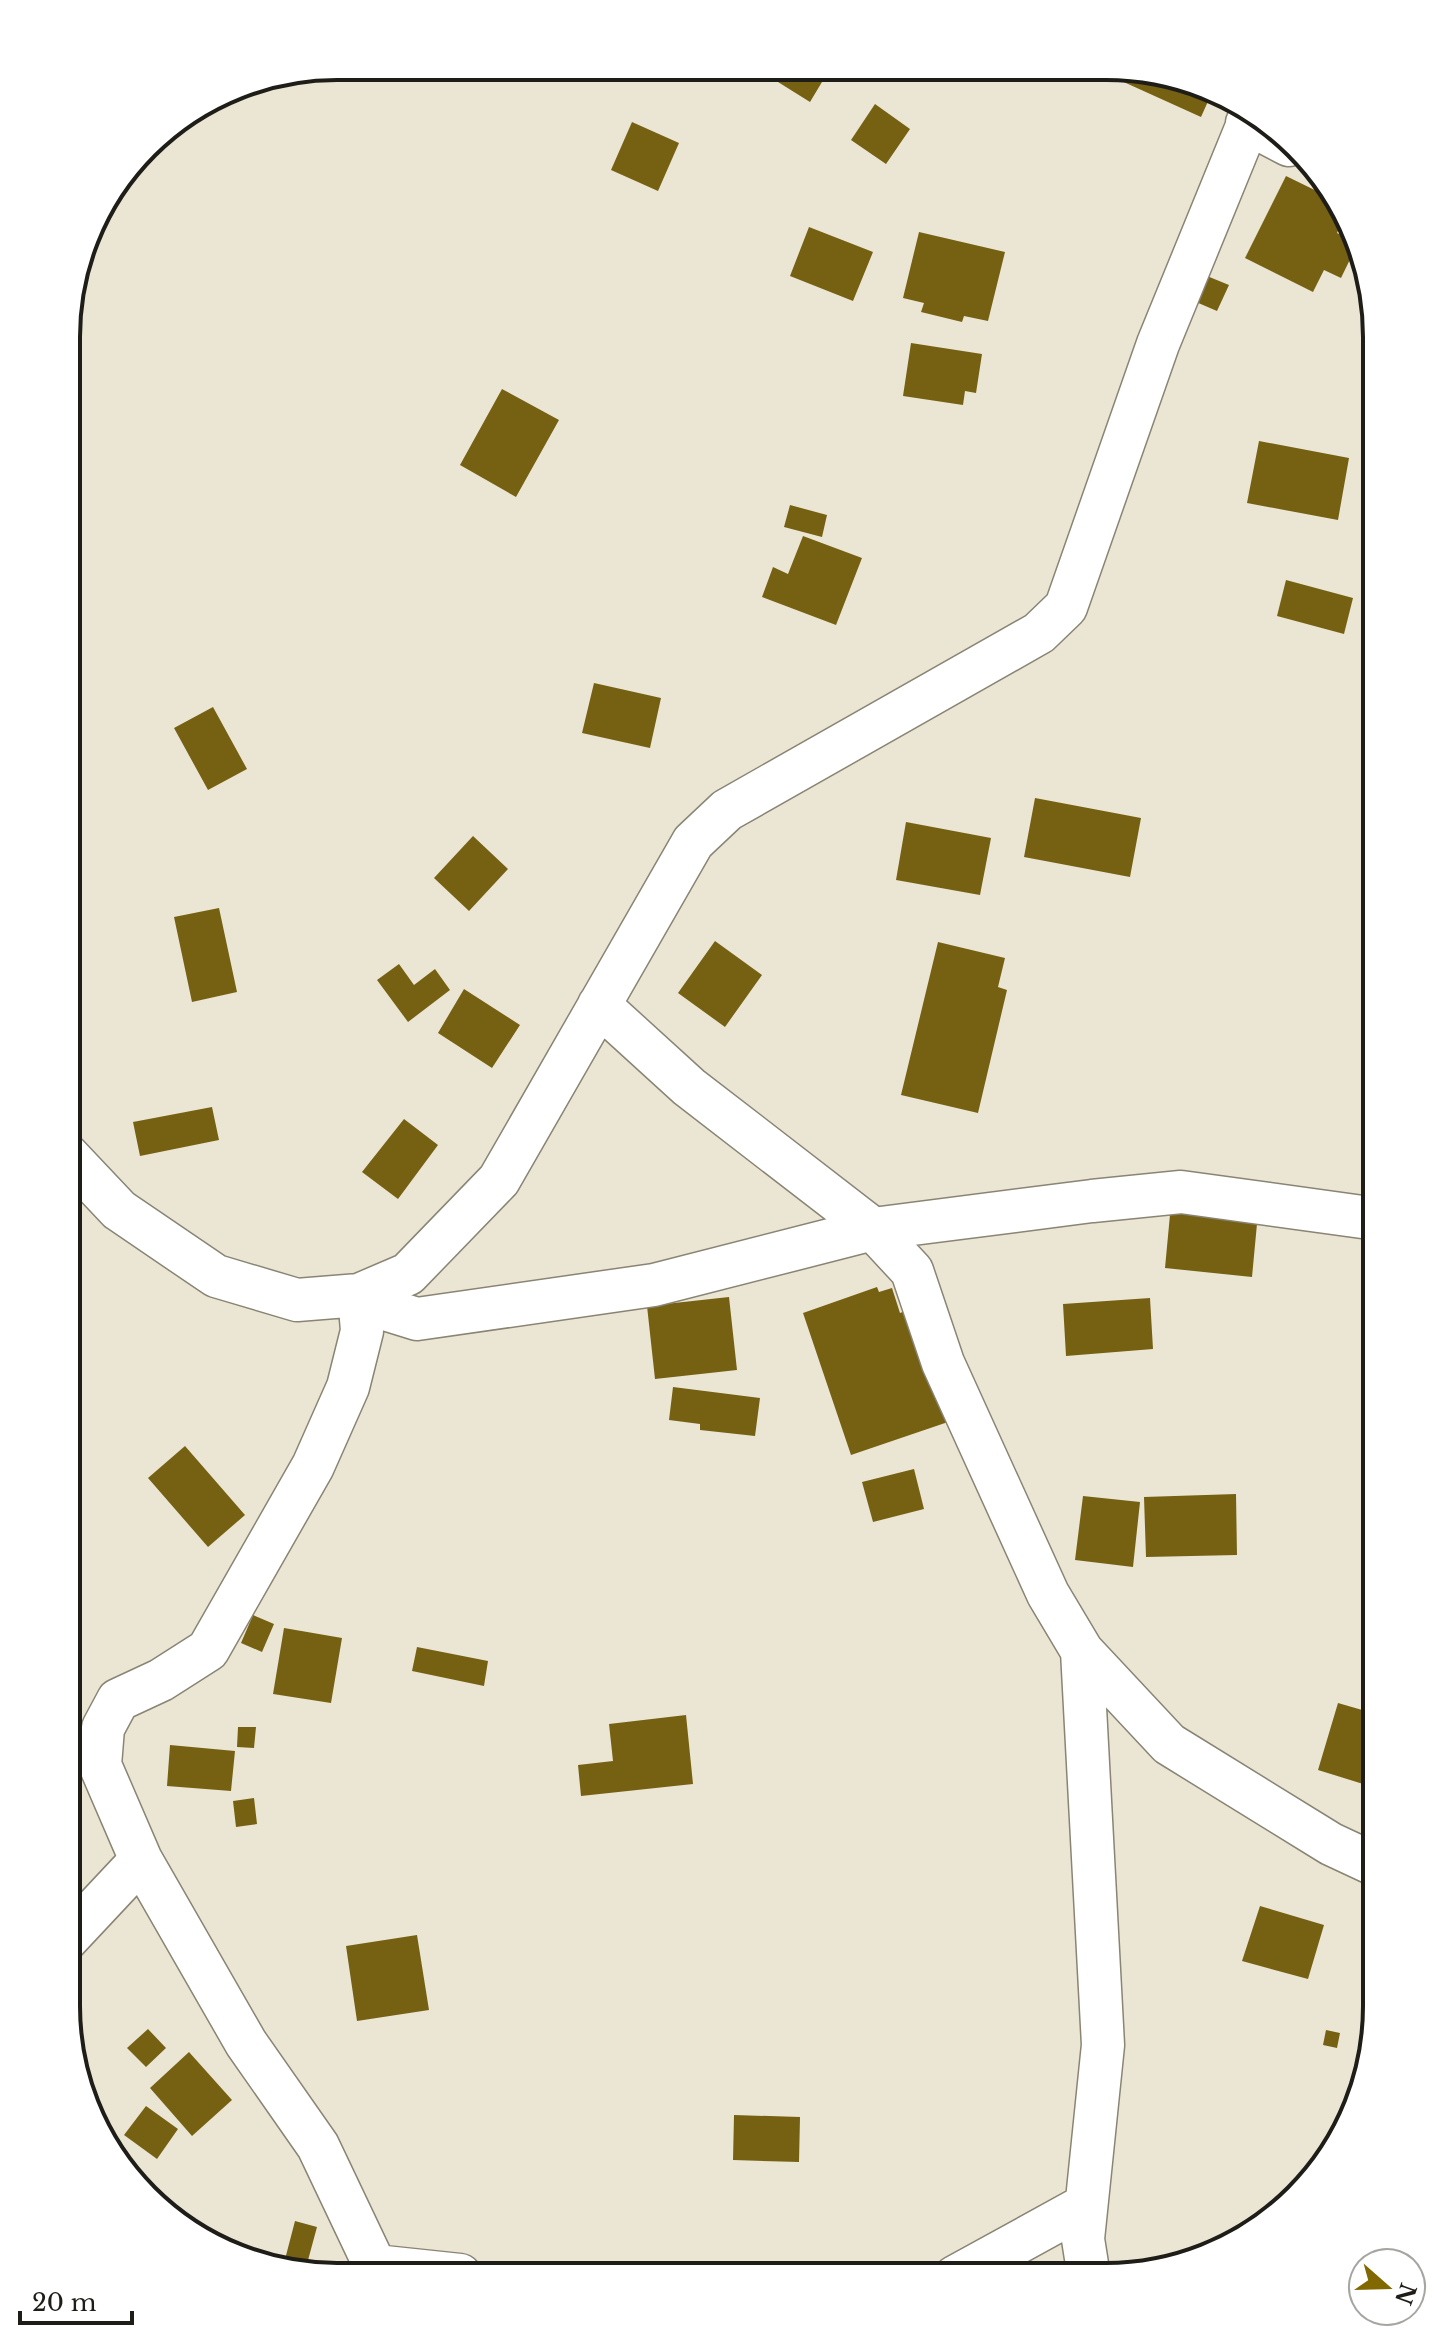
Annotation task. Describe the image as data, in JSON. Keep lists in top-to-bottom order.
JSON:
{
  "scale_bar": "20 m",
  "north": "right"
}
